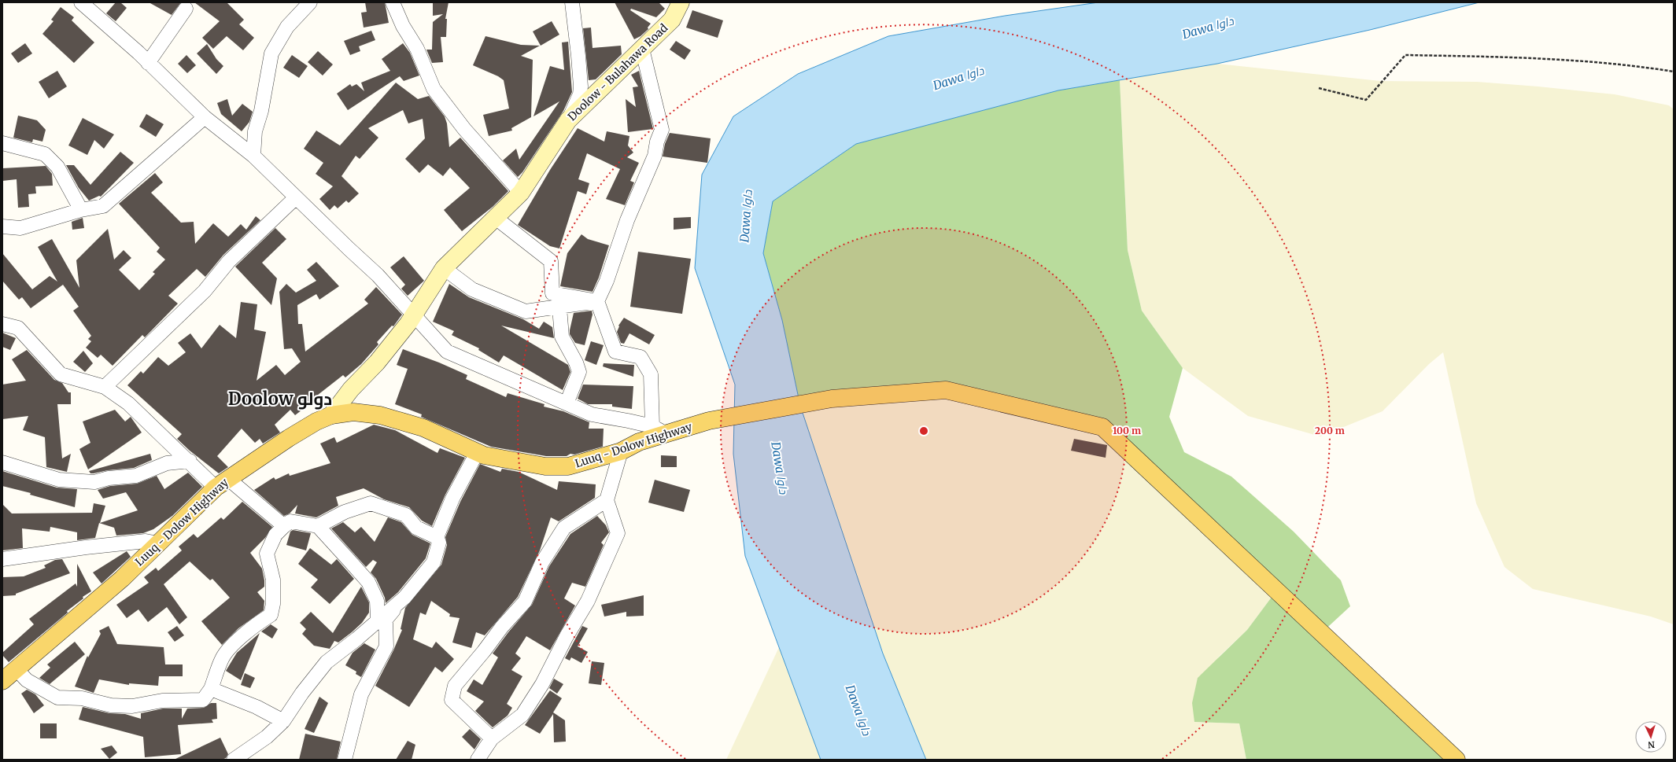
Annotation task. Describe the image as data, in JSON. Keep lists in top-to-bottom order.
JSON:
{
  "streets": {
    "main road": ["Doolow - Bulahawa Road", "Luuq - Dolow Highway"]
  },
  "crossings": [
    ["Doolow - Bulahawa Road", "Luuq - Dolow Highway"]
  ],
  "districts": ["Doolow دولو"],
  "water": ["Dawa داوا"],
  "north": "bottom",
  "rings": ["100 m", "200 m"]
}
